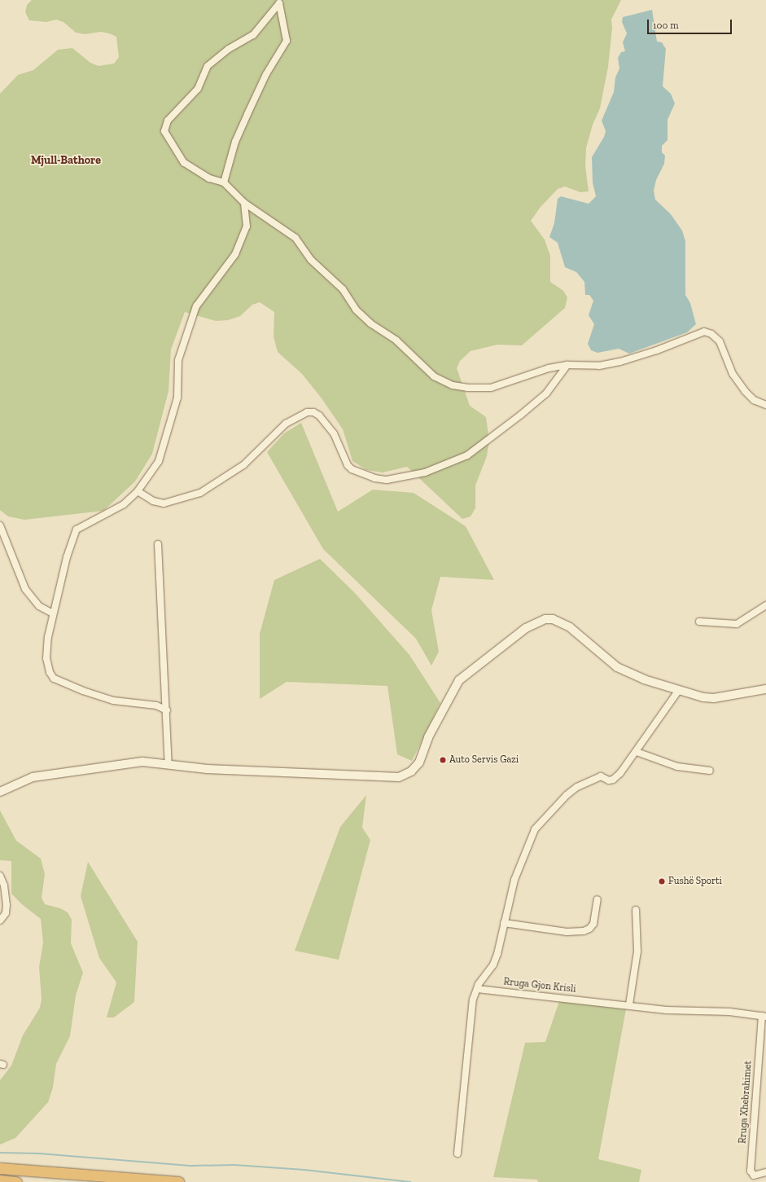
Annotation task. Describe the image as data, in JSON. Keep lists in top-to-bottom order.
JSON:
{
  "streets": {
    "street": ["Rruga Gjon Krisli", "Rruga Xhebrahimet"]
  },
  "crossings": [
    ["Rruga Gjon Krisli", "Rruga Xhebrahimet"]
  ],
  "districts": ["Mjull-Bathore"],
  "places": ["Auto Servis Gazi", "Fushë Sporti"],
  "scale_bar": "100 m"
}
